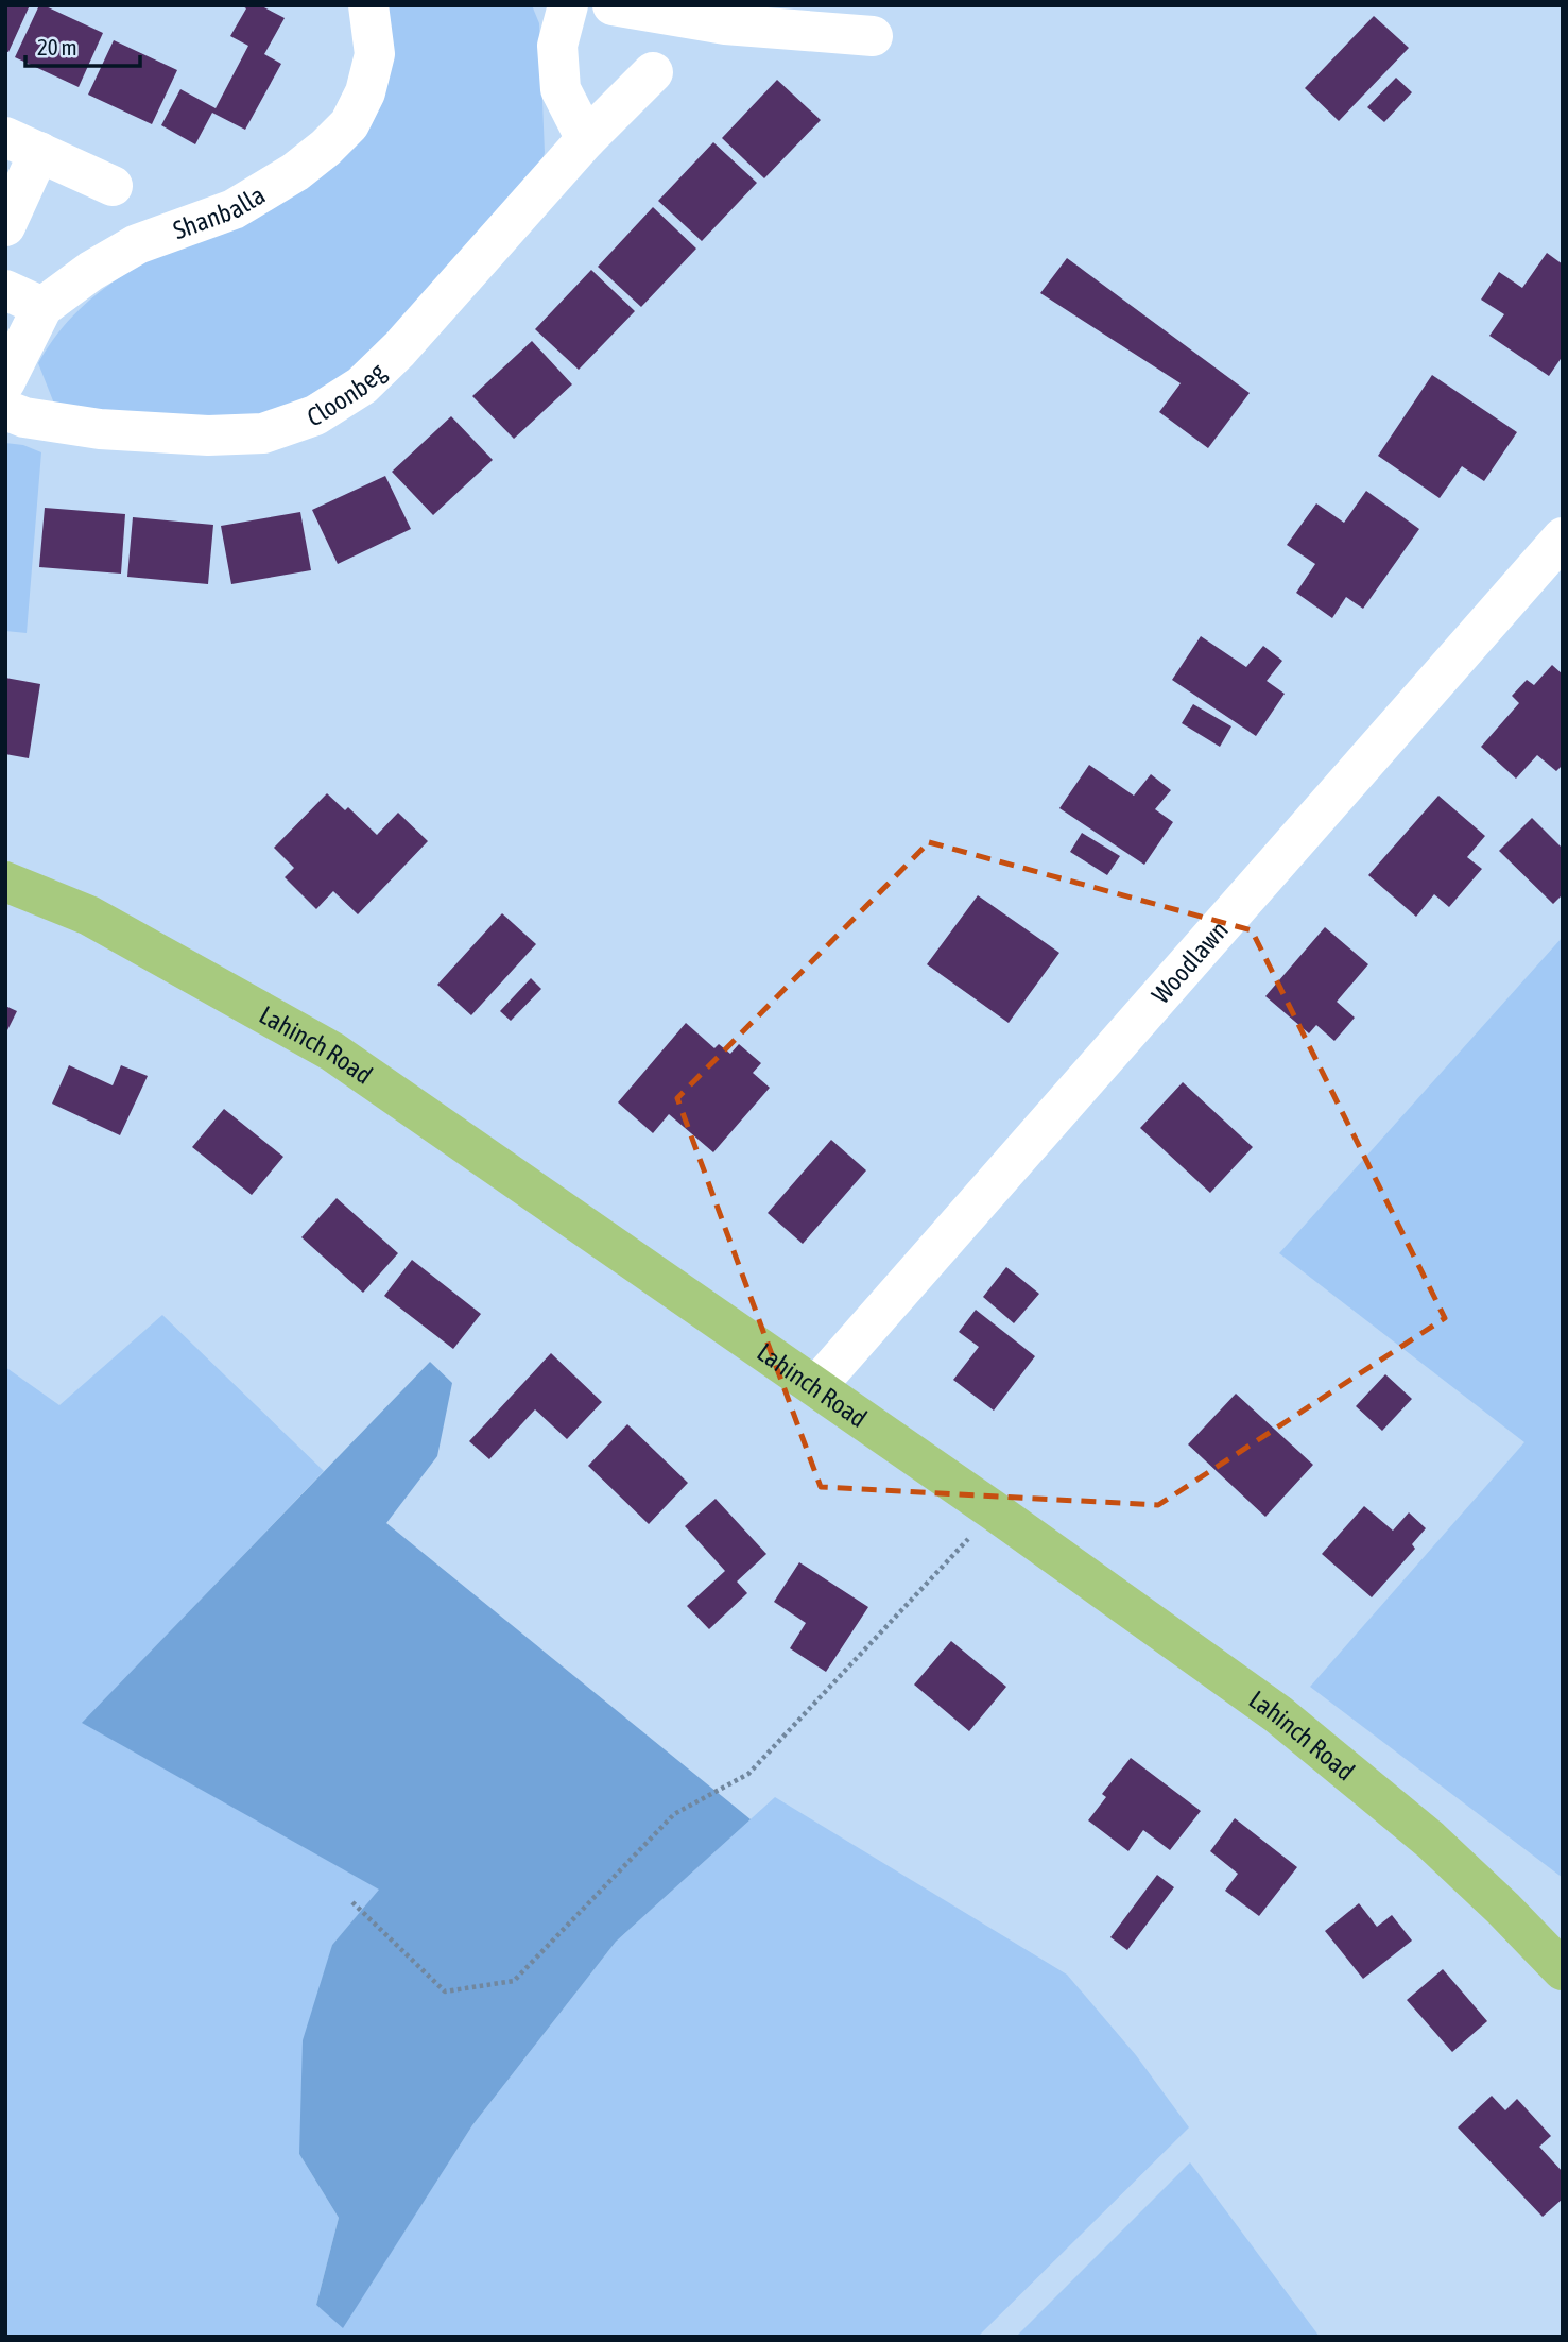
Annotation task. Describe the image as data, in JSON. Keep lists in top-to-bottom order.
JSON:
{
  "streets": {
    "main road": ["Lahinch Road"],
    "street": ["Shanballa", "Cloonbeg", "Woodlawn"]
  },
  "crossings": [
    ["Woodlawn", "Lahinch Road"]
  ],
  "scale_bar": "20 m"
}
